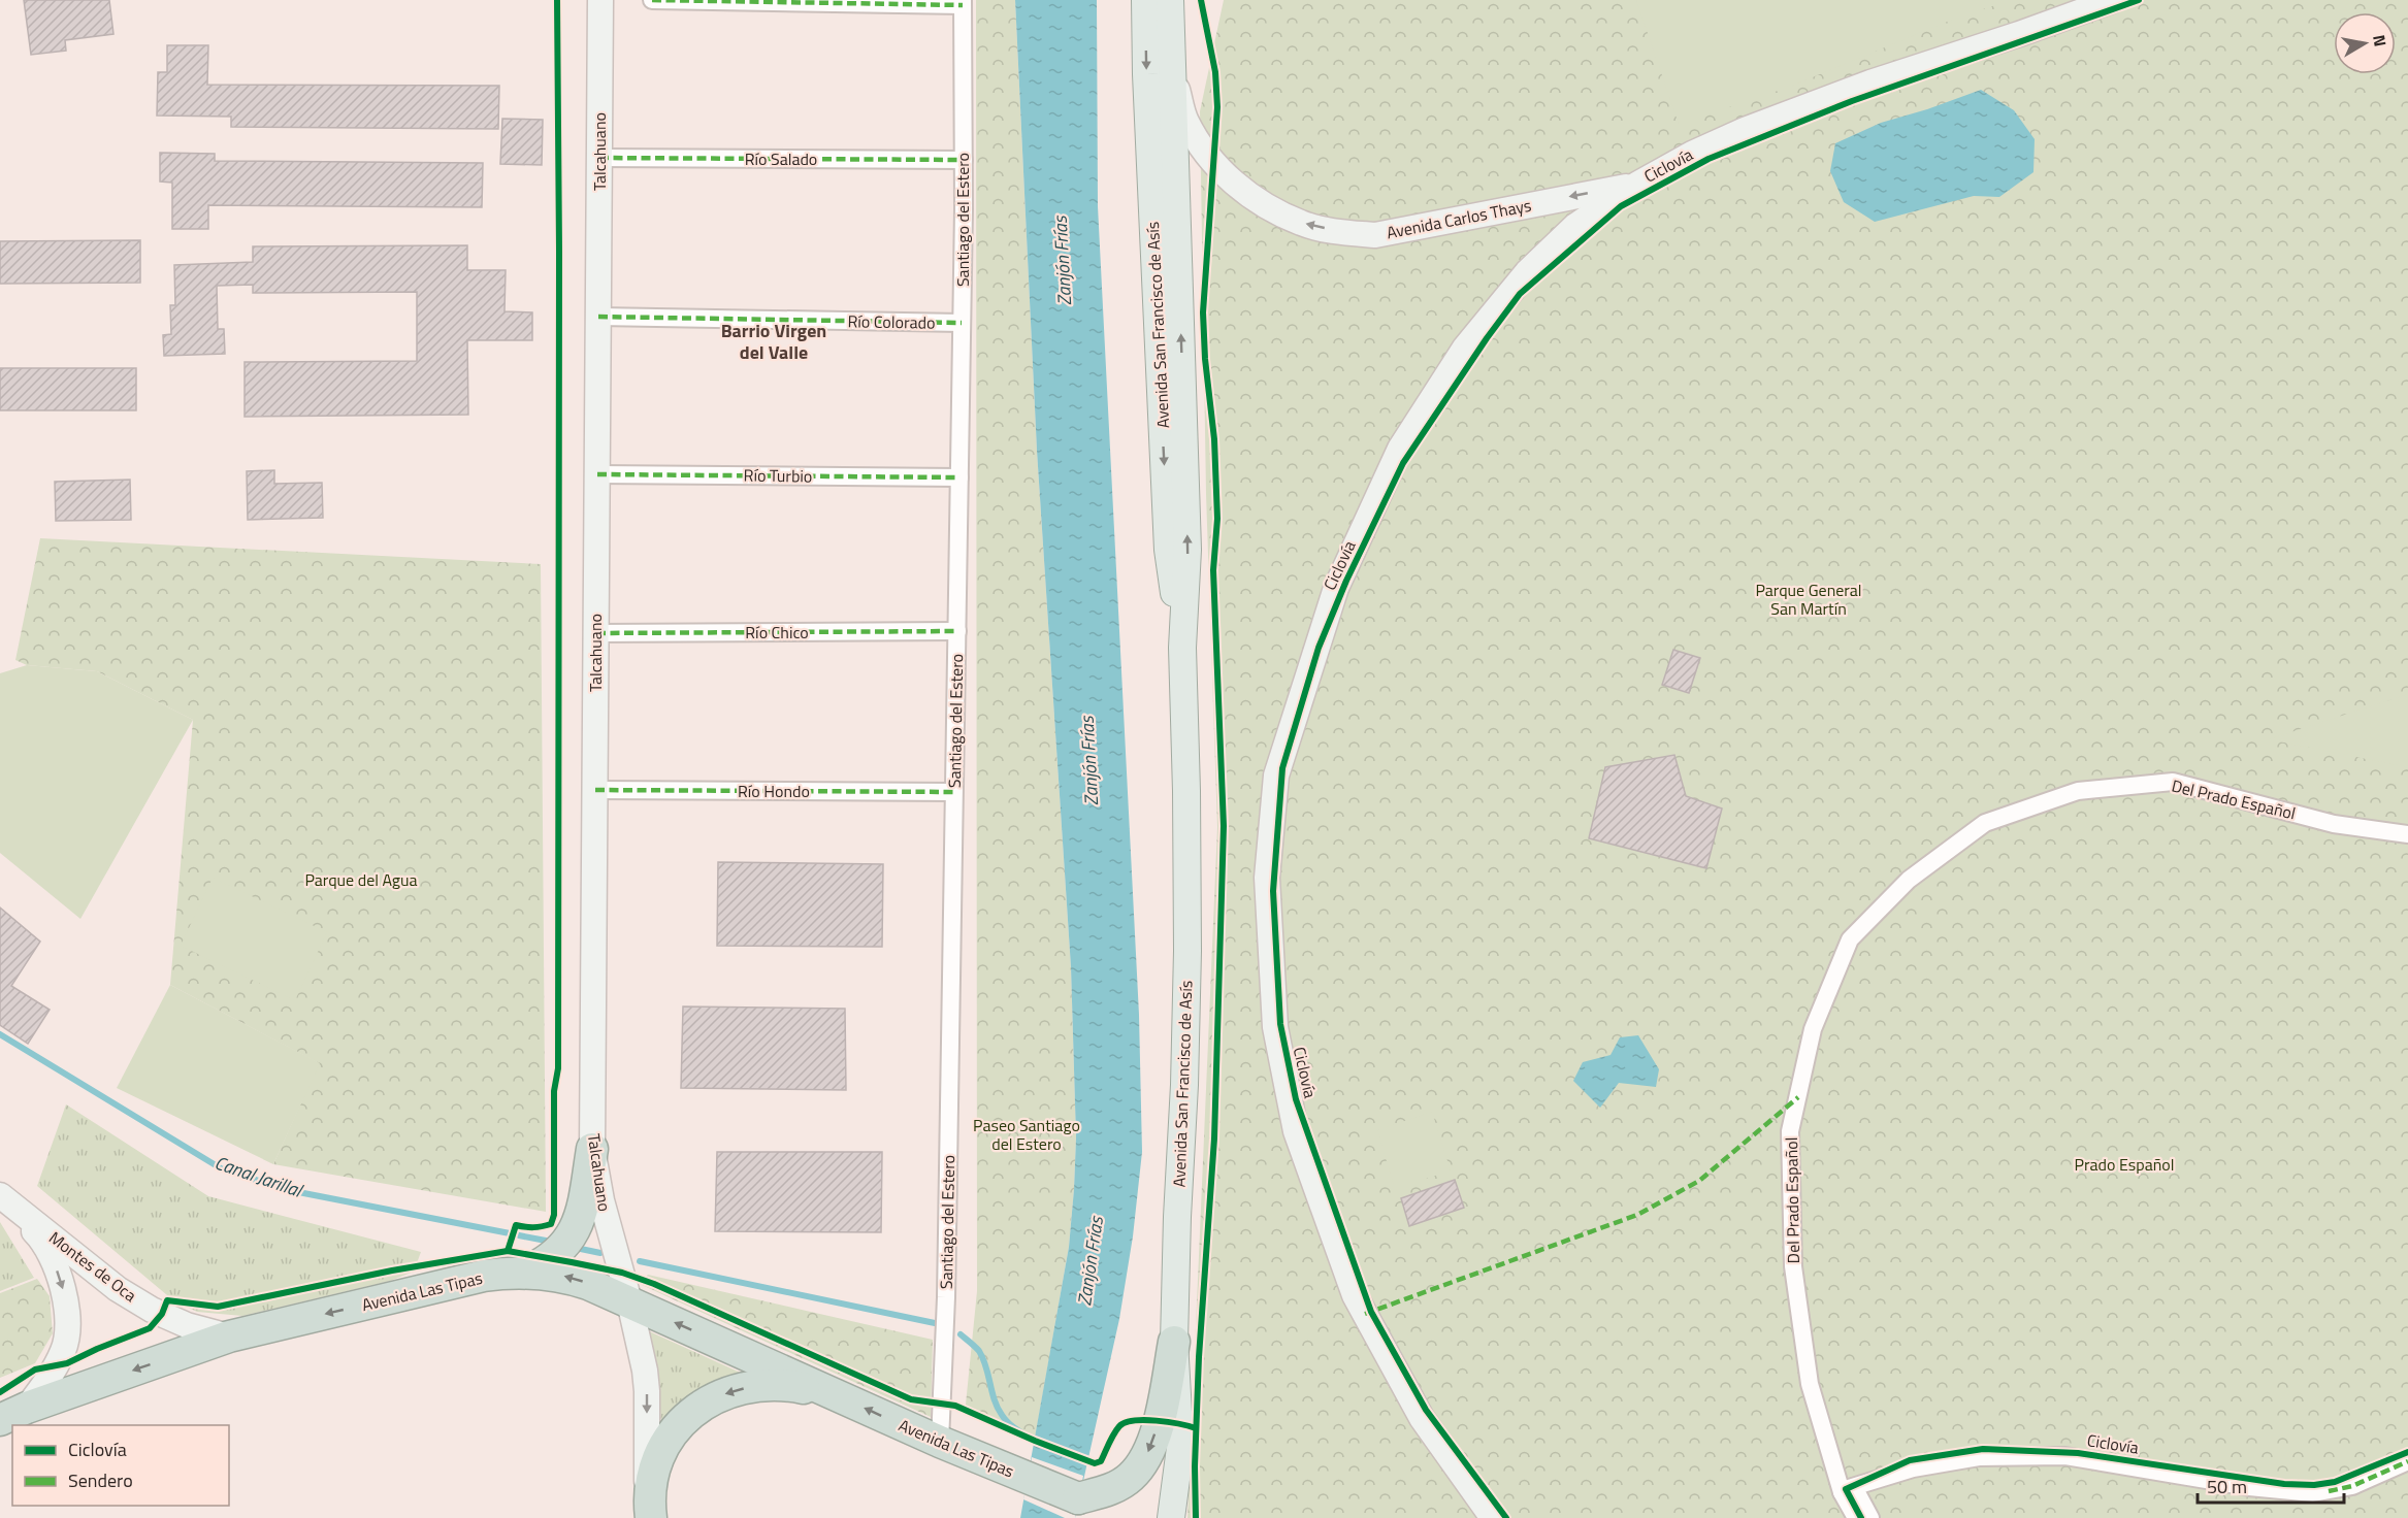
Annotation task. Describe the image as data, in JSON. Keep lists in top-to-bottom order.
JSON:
{
  "streets": {
    "highway": ["Avenida Las Tipas"],
    "main road": ["Avenida San Francisco de Asís"],
    "street": [
      "Talcahuano",
      "Río Salado",
      "Avenida Carlos Thays",
      "Santiago del Estero",
      "Río Colorado",
      "Río Turbio",
      "Río Chico",
      "Río Hondo",
      "Del Prado Español",
      "Montes de Oca"
    ],
    "cycle path": ["Ciclovía"]
  },
  "crossings": [
    ["Talcahuano", "Río Salado"],
    ["Talcahuano", "Río Colorado"],
    ["Talcahuano", "Río Turbio"],
    ["Talcahuano", "Río Chico"],
    ["Talcahuano", "Río Hondo"],
    ["Talcahuano", "Avenida Las Tipas"],
    ["Río Salado", "Santiago del Estero"],
    ["Avenida Carlos Thays", "Avenida San Francisco de Asís"],
    ["Santiago del Estero", "Río Colorado"],
    ["Santiago del Estero", "Río Turbio"],
    ["Santiago del Estero", "Río Chico"],
    ["Santiago del Estero", "Río Hondo"],
    ["Santiago del Estero", "Avenida Las Tipas"],
    ["Montes de Oca", "Avenida Las Tipas"]
  ],
  "one_way": ["Montes de Oca", "Avenida Las Tipas"],
  "districts": ["Barrio Virgen del Valle"],
  "water": ["Zanjón Frías", "Canal Jarillal"],
  "parks": [
    "Parque General San Martín",
    "Parque del Agua",
    "Paseo Santiago del Estero",
    "Prado Español"
  ],
  "legend": ["Ciclovía", "Sendero"],
  "scale_bar": "50 m",
  "north": "right"
}
